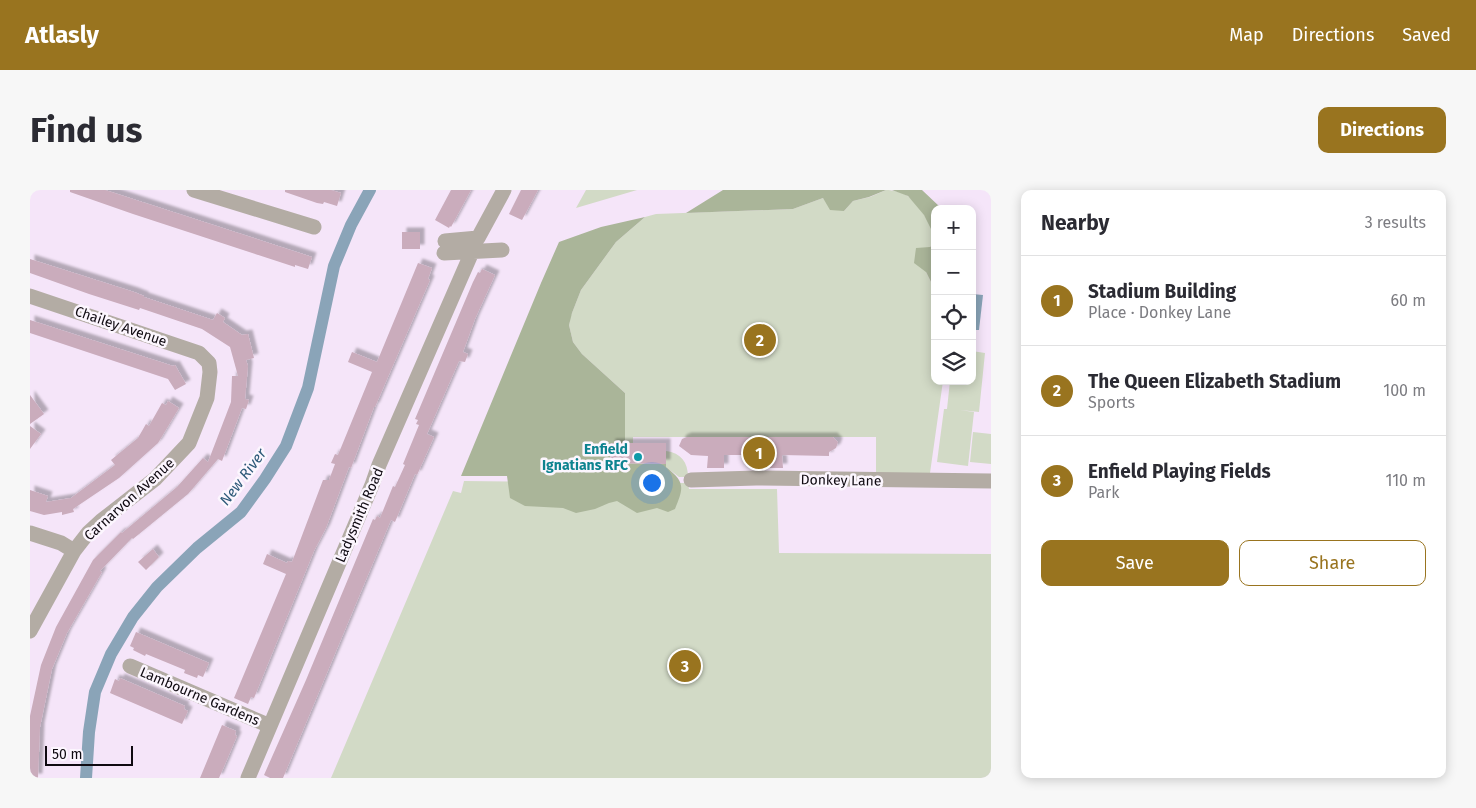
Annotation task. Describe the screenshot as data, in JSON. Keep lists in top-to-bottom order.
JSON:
{
  "streets": {
    "street": [
      "Chailey Avenue",
      "Donkey Lane",
      "Carnarvon Avenue",
      "Ladysmith Road",
      "Lambourne Gardens"
    ]
  },
  "crossings": [
    ["Chailey Avenue", "Carnarvon Avenue"],
    ["Ladysmith Road", "Lambourne Gardens"]
  ],
  "water": ["New River"],
  "places": ["Enfield Ignatians RFC"],
  "scale_bar": "50 m",
  "page": {
    "header": "Atlasly",
    "nav": ["Map", "Directions", "Saved"],
    "buttons": [
      "Directions",
      ["Save", "Share"]
    ],
    "title": "Find us",
    "heading": ["Nearby", "3 results"],
    "map_buttons": ["+", "−"],
    "list": [
      {
        "mark": "1",
        "name": "Stadium Building",
        "note": "Place · Donkey Lane",
        "value": "60 m"
      },
      {
        "mark": "2",
        "name": "The Queen Elizabeth Stadium",
        "note": "Sports",
        "value": "100 m"
      },
      {
        "mark": "3",
        "name": "Enfield Playing Fields",
        "note": "Park",
        "value": "110 m"
      }
    ],
    "pins": ["2", "1", "3"],
    "scale": "50 m"
  }
}
